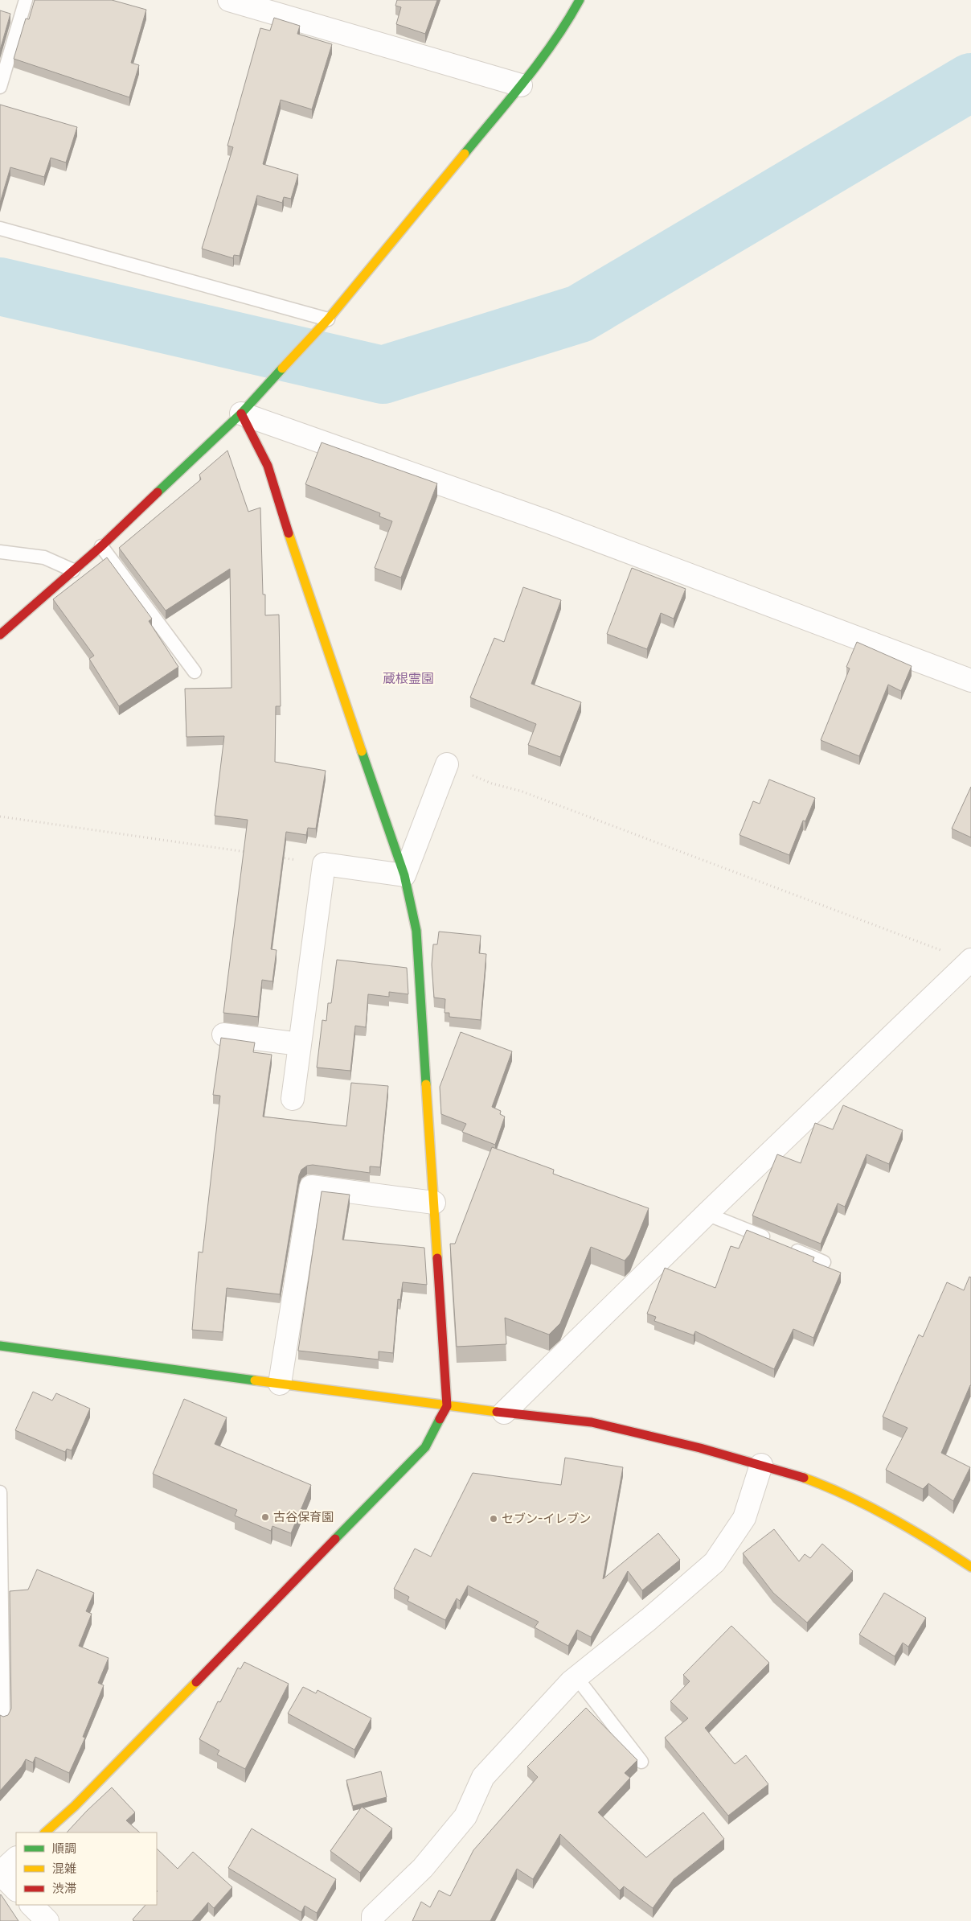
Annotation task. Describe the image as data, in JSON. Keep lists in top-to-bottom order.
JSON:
{
  "districts": ["蔵根霊園"],
  "places": ["古谷保育園", "セブン-イレブン"],
  "legend": ["順調", "混雑", "渋滞"]
}
